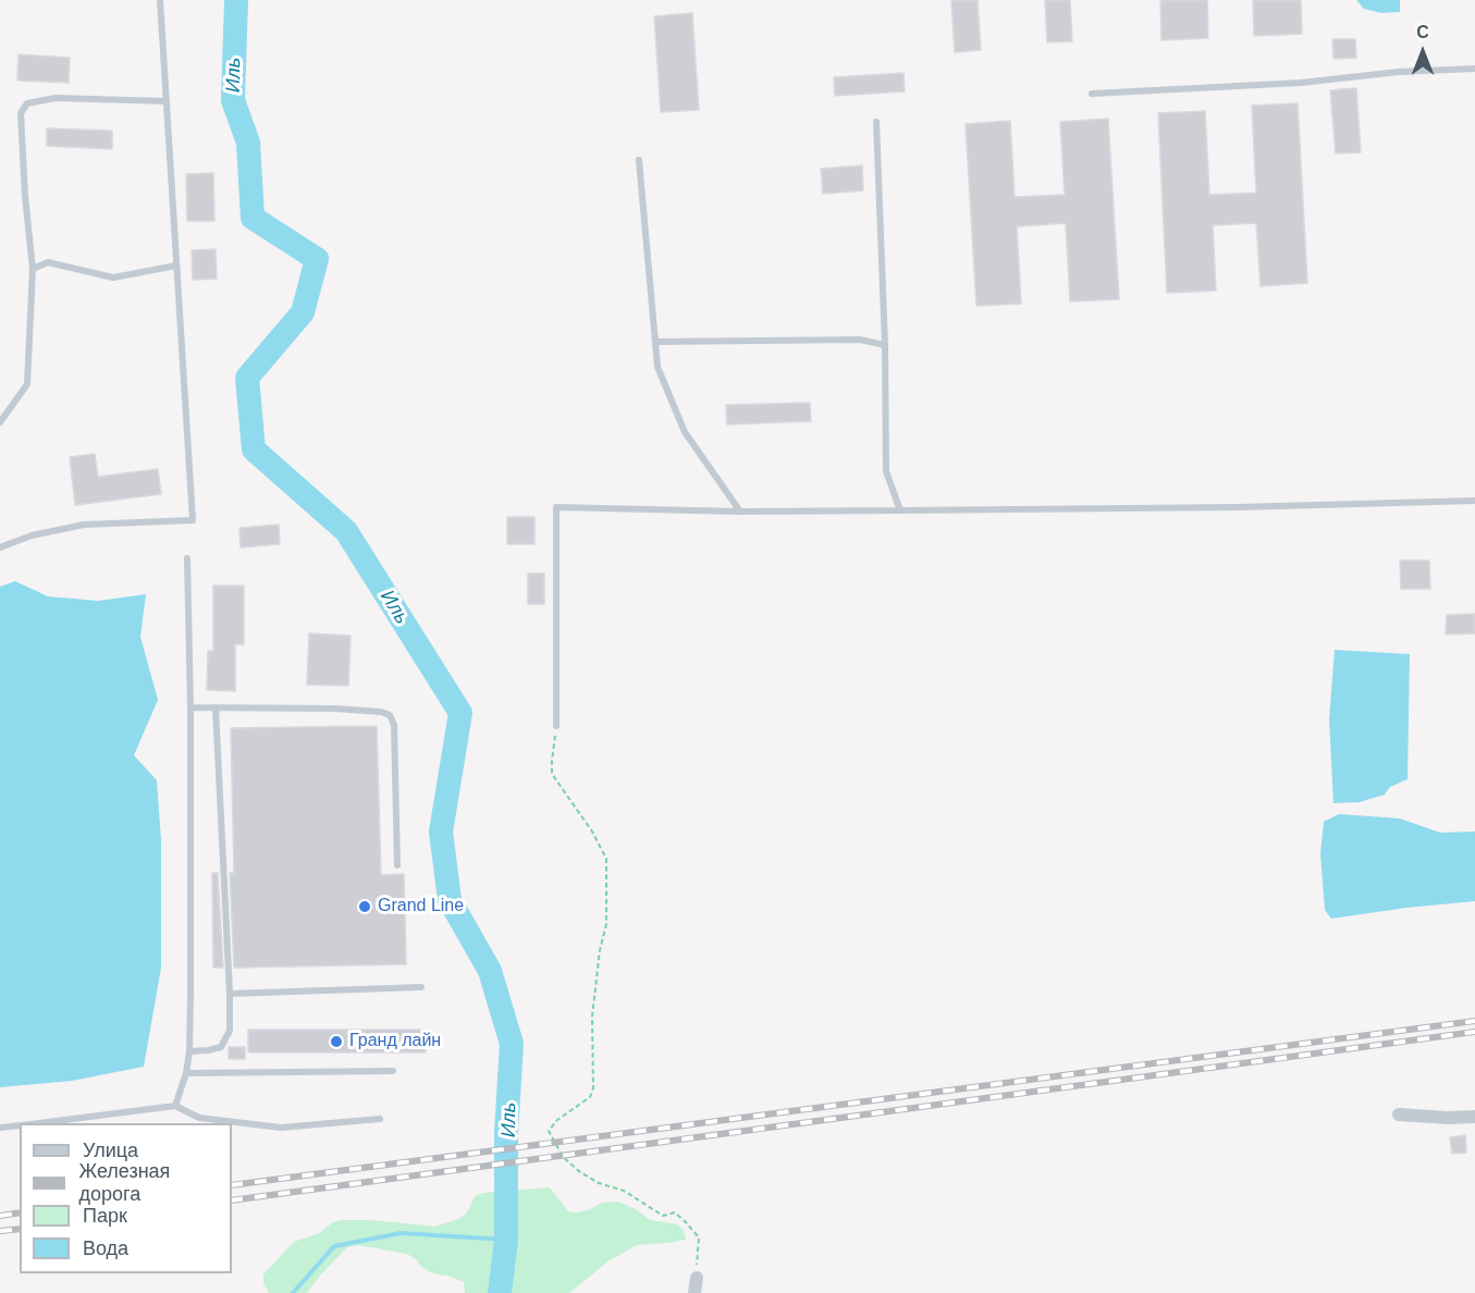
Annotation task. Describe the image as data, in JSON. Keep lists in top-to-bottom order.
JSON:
{
  "water": ["Иль"],
  "places": ["Grand Line", "Гранд лайн"],
  "legend": [
    "Улица",
    "Железная дорога",
    "Парк",
    "Вода"
  ],
  "north": "top"
}
